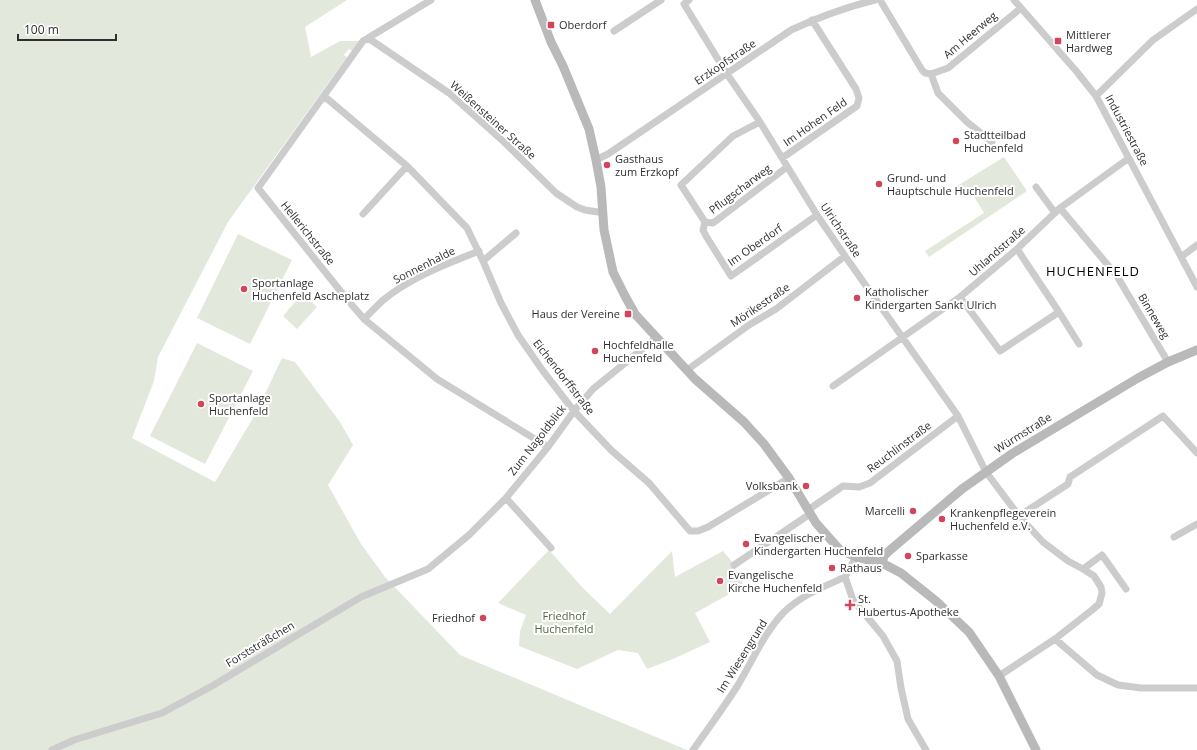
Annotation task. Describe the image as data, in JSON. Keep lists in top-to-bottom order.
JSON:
{
  "streets": {
    "main road": ["Würmstraße"],
    "street": [
      "Am Heerweg",
      "Erzkopfstraße",
      "Weißensteiner Straße",
      "Im Hohen Feld",
      "Industriestraße",
      "Pflugscharweg",
      "Ulrichstraße",
      "Hellerichstraße",
      "Im Oberdorf",
      "Uhlandstraße",
      "Sonnenhalde",
      "Mörikestraße",
      "Binneweg",
      "Eichendorffstraße",
      "Zum Nagoldblick",
      "Reuchlinstraße",
      "Forststräßchen",
      "Im Wiesengrund"
    ]
  },
  "crossings": [
    ["Am Heerweg", "Industriestraße"],
    ["Erzkopfstraße", "Im Hohen Feld"],
    ["Erzkopfstraße", "Ulrichstraße"],
    ["Weißensteiner Straße", "Hellerichstraße"],
    ["Im Hohen Feld", "Ulrichstraße"],
    ["Industriestraße", "Uhlandstraße"],
    ["Pflugscharweg", "Ulrichstraße"],
    ["Pflugscharweg", "Im Oberdorf"],
    ["Ulrichstraße", "Im Oberdorf"],
    ["Ulrichstraße", "Uhlandstraße"],
    ["Ulrichstraße", "Mörikestraße"],
    ["Ulrichstraße", "Würmstraße"],
    ["Ulrichstraße", "Reuchlinstraße"],
    ["Hellerichstraße", "Sonnenhalde"],
    ["Hellerichstraße", "Eichendorffstraße"],
    ["Hellerichstraße", "Zum Nagoldblick"],
    ["Uhlandstraße", "Binneweg"],
    ["Sonnenhalde", "Eichendorffstraße"],
    ["Binneweg", "Würmstraße"],
    ["Eichendorffstraße", "Zum Nagoldblick"],
    ["Zum Nagoldblick", "Forststräßchen"]
  ],
  "districts": ["HUCHENFELD"],
  "parks": ["Friedhof Huchenfeld"],
  "places": {
    "transit": ["Oberdorf", "Mittlerer Hardweg", "Haus der Vereine"],
    "other": [
      "Stadtteilbad Huchenfeld",
      "Gasthaus zum Erzkopf",
      "Grund- und Hauptschule Huchenfeld",
      "Sportanlage Huchenfeld Ascheplatz",
      "Katholischer Kindergarten Sankt Ulrich",
      "Hochfeldhalle Huchenfeld",
      "Sportanlage Huchenfeld",
      "Volksbank",
      "Marcelli",
      "Krankenpflegeverein Huchenfeld e.V.",
      "Evangelischer Kindergarten Huchenfeld",
      "Sparkasse",
      "Rathaus",
      "Evangelische Kirche Huchenfeld",
      "Friedhof"
    ],
    "health": ["St. Hubertus-Apotheke"]
  },
  "scale_bar": "100 m"
}
